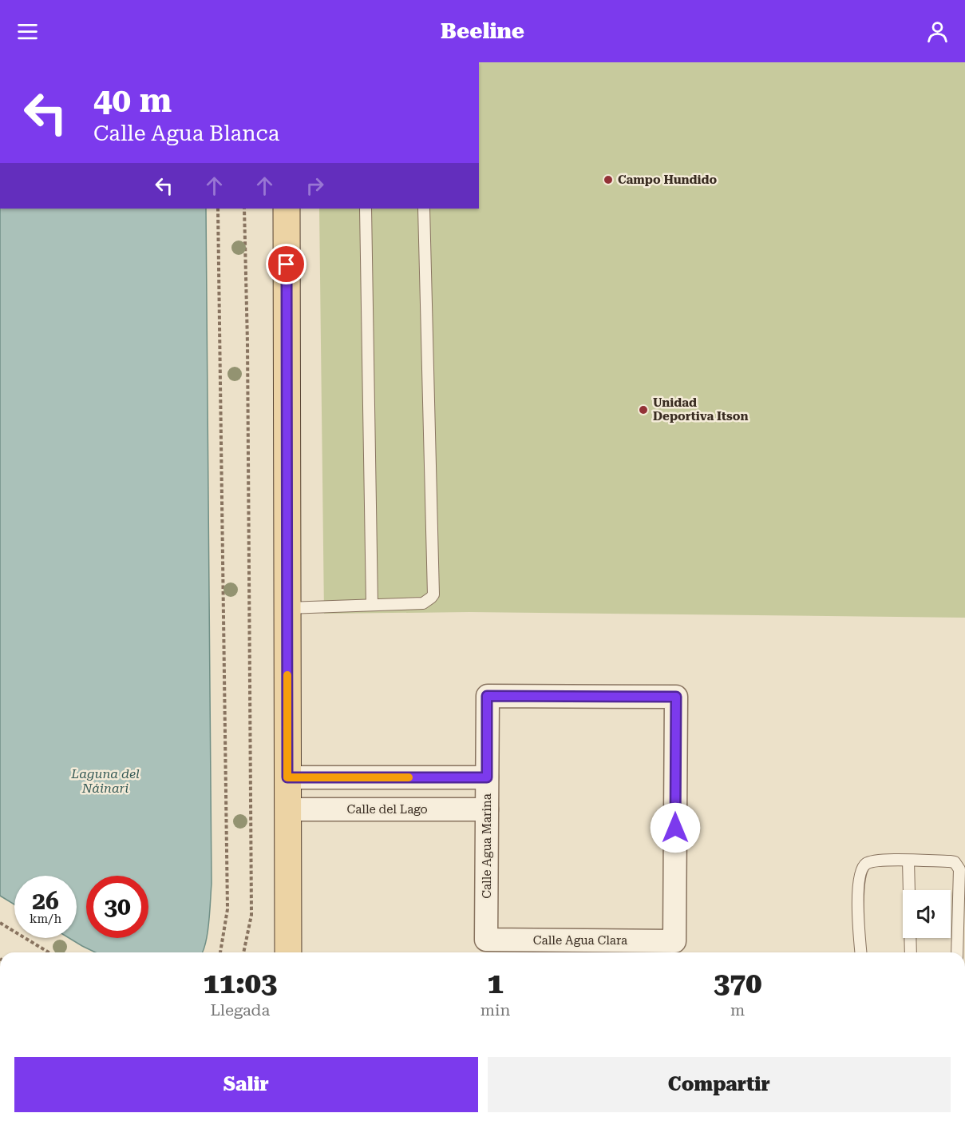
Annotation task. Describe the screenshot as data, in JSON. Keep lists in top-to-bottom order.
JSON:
{
  "streets": {
    "street": ["Calle del Lago", "Calle Agua Marina", "Calle Agua Clara"]
  },
  "crossings": [
    ["Calle del Lago", "Calle Agua Marina"],
    ["Calle Agua Marina", "Calle Agua Clara"]
  ],
  "water": ["Laguna del Náinari"],
  "places": ["Campo Hundido", "Unidad Deportiva Itson"],
  "page": {
    "header": "Beeline",
    "turn": ["40 m", "Calle Agua Blanca"],
    "speed": "26 km/h",
    "limit": "30",
    "eta": [
      "11:03",
      "Llegada",
      "1",
      "min",
      "370",
      "m"
    ],
    "buttons": ["Salir", "Compartir"]
  }
}
